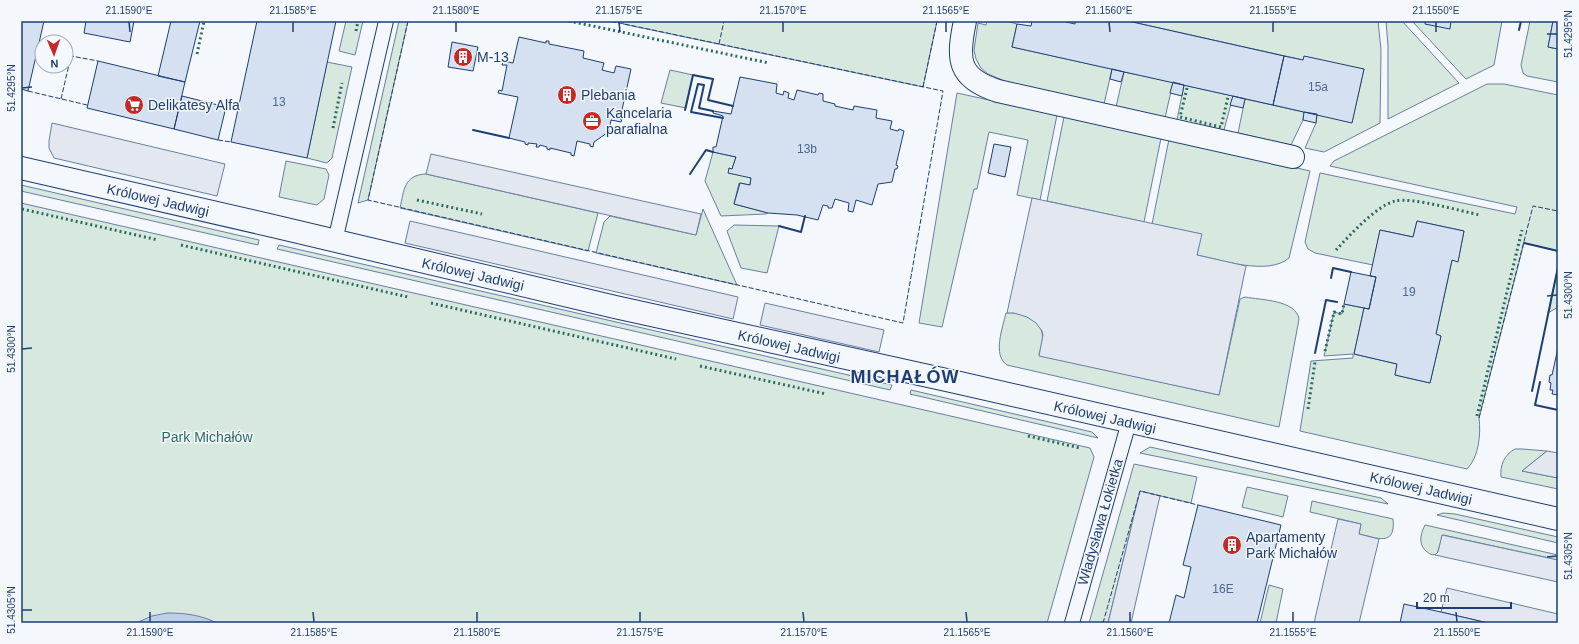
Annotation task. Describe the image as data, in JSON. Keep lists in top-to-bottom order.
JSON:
{
  "streets": {
    "street": ["Królowej Jadwigi"],
    "lane": ["Władysława Łokietka"]
  },
  "crossings": [
    ["Królowej Jadwigi", "Władysława Łokietka"]
  ],
  "districts": ["MICHAŁÓW"],
  "parks": ["Park Michałów"],
  "places": {
    "building": ["M-13", "Plebania", "Apartamenty Park Michałów"],
    "supermarket": ["Delikatesy Alfa"],
    "office": ["Kancelaria parafialna"]
  },
  "house_numbers": [
    "15a",
    "13",
    "13b",
    "19",
    "16E"
  ],
  "scale_bar": "20 m",
  "north": "bottom",
  "coordinates": [
    "21.1590°E",
    "21.1585°E",
    "21.1580°E",
    "21.1575°E",
    "21.1570°E",
    "21.1565°E",
    "21.1560°E",
    "21.1555°E",
    "21.1550°E",
    "51.4295°N",
    "51.4300°N",
    "51.4305°N"
  ]
}
